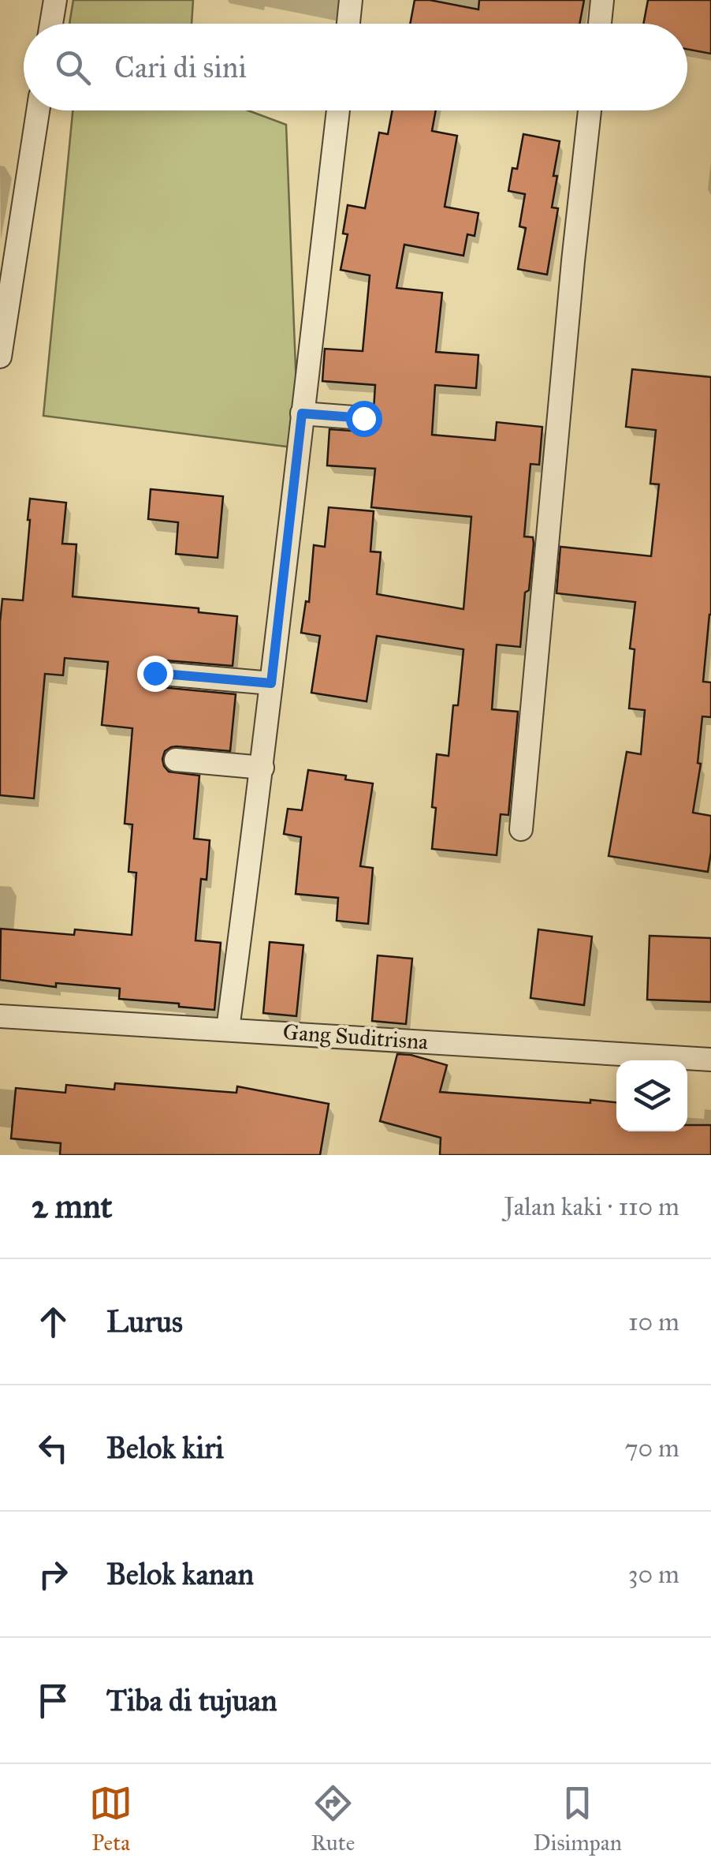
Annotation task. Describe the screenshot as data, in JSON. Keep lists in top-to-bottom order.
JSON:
{
  "streets": {
    "street": ["Gang Suditrisna"]
  },
  "page": {
    "search": "Cari di sini",
    "heading": ["2 mnt", "Jalan kaki · 110 m"],
    "list": [
      ["Lurus", "10 m"],
      ["Belok kiri", "70 m"],
      ["Belok kanan", "30 m"],
      "Tiba di tujuan"
    ],
    "nav": ["Peta", "Rute", "Disimpan"]
  }
}
